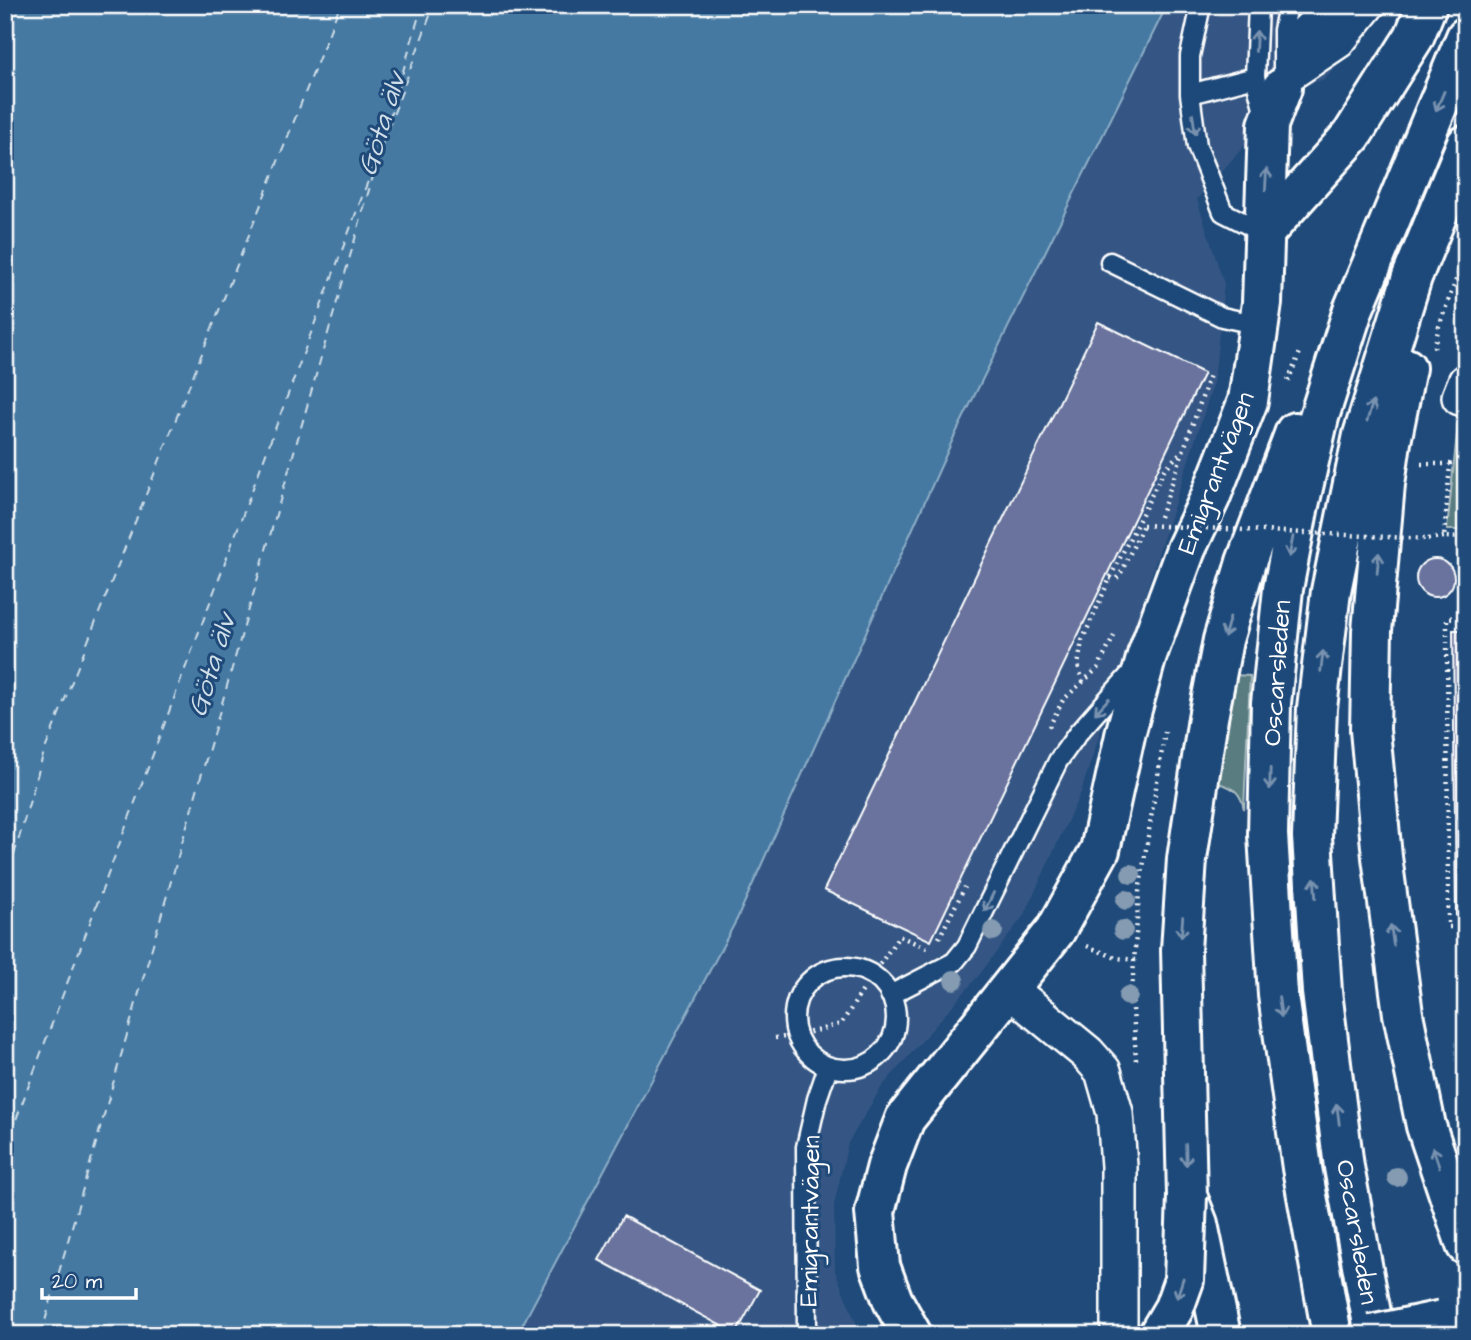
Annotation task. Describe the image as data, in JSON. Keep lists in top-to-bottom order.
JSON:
{
  "streets": {
    "main road": ["Emigrantvägen", "Oscarsleden"]
  },
  "water": ["Göta älv"],
  "scale_bar": "20 m"
}
